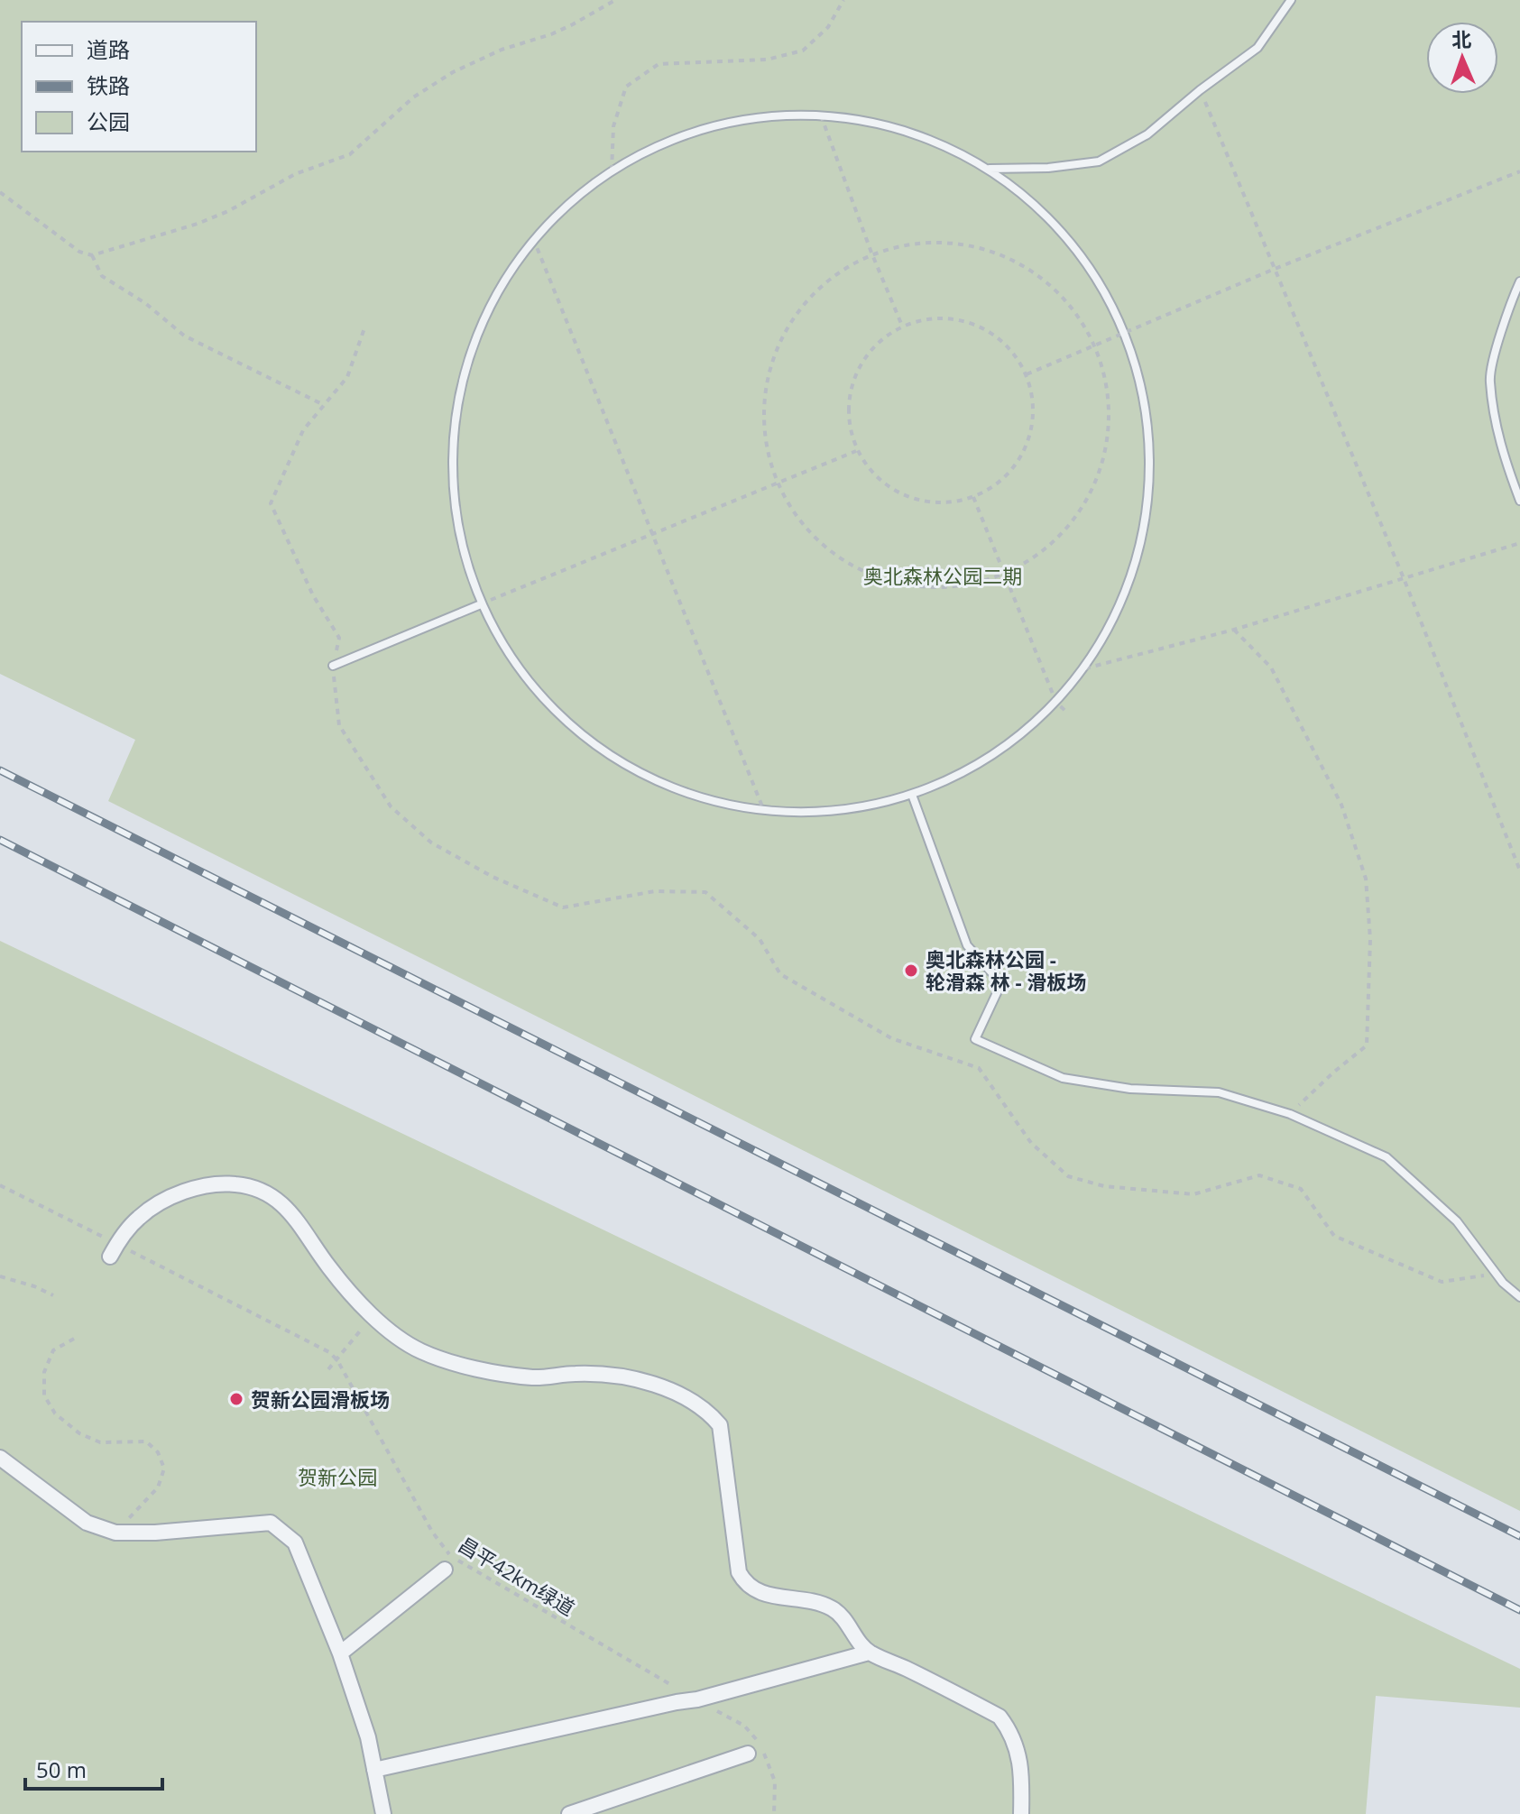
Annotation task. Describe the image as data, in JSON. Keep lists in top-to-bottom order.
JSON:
{
  "streets": {
    "path": ["昌平42km绿道"]
  },
  "parks": ["奥北森林公园二期", "贺新公园"],
  "places": ["奥北森林公园 - 轮滑森 林 - 滑板场", "贺新公园滑板场"],
  "legend": ["道路", "铁路", "公园"],
  "scale_bar": "50 m",
  "north": "top"
}
